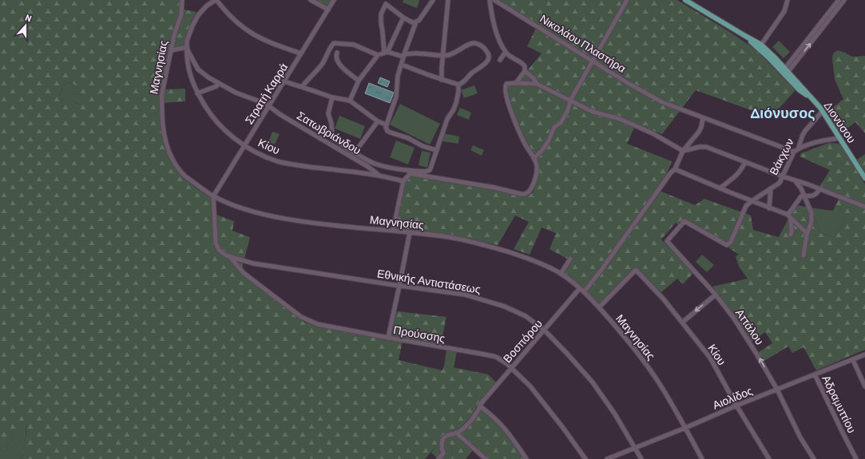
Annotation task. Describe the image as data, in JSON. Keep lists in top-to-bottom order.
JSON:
{
  "streets": {
    "main road": ["Διονύσου"],
    "street": [
      "Νικολάου Πλαστήρα",
      "Μαγνησίας",
      "Στρατή Καρρά",
      "Σατωβριάνδου",
      "Κίου",
      "Βάκχων",
      "Εθνικής Αντιστάσεως",
      "Αττάλου",
      "Προύσσης",
      "Βοσπόρου",
      "Αιολίδος",
      "Αδραμυττίου"
    ]
  },
  "crossings": [
    ["Νικολάου Πλαστήρα", "Βάκχων"],
    ["Μαγνησίας", "Στρατή Καρρά"],
    ["Μαγνησίας", "Κίου"],
    ["Μαγνησίας", "Εθνικής Αντιστάσεως"],
    ["Μαγνησίας", "Βοσπόρου"],
    ["Μαγνησίας", "Αιολίδος"],
    ["Στρατή Καρρά", "Σατωβριάνδου"],
    ["Στρατή Καρρά", "Κίου"],
    ["Στρατή Καρρά", "Εθνικής Αντιστάσεως"],
    ["Διονύσου", "Βάκχων"],
    ["Σατωβριάνδου", "Κίου"],
    ["Κίου", "Αιολίδος"],
    ["Βάκχων", "Αττάλου"],
    ["Εθνικής Αντιστάσεως", "Προύσσης"],
    ["Εθνικής Αντιστάσεως", "Βοσπόρου"],
    ["Εθνικής Αντιστάσεως", "Αιολίδος"],
    ["Αττάλου", "Αιολίδος"],
    ["Προύσσης", "Βοσπόρου"],
    ["Αιολίδος", "Αδραμυττίου"]
  ],
  "one_way": ["Αττάλου"],
  "districts": ["Διόνυσος"],
  "north": "top"
}
